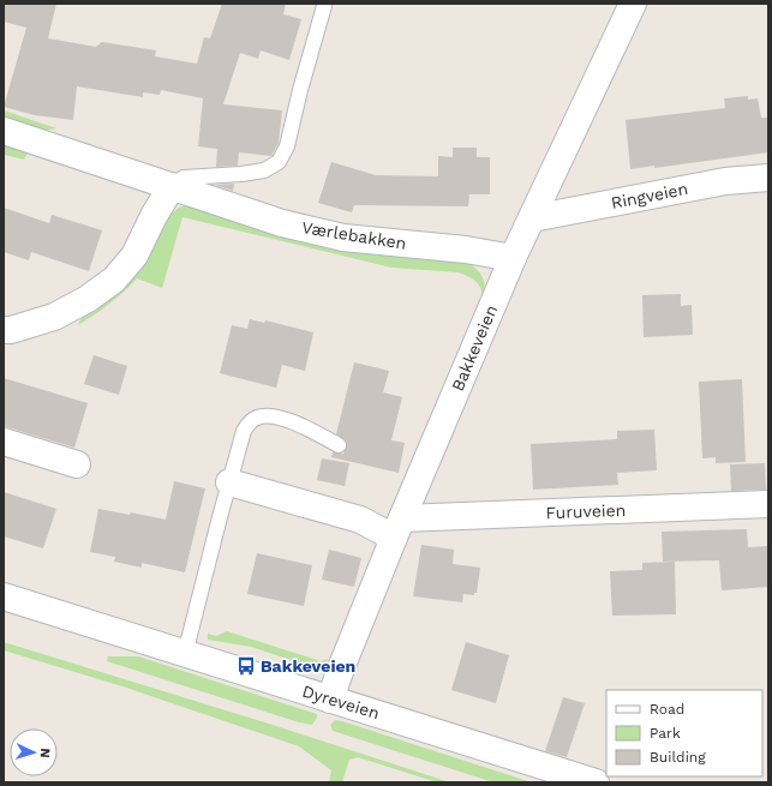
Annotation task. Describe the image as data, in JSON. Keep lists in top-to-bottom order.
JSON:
{
  "streets": {
    "street": [
      "Ringveien",
      "Værlebakken",
      "Bakkeveien",
      "Furuveien",
      "Dyreveien"
    ]
  },
  "crossings": [
    ["Ringveien", "Bakkeveien"],
    ["Værlebakken", "Bakkeveien"],
    ["Bakkeveien", "Furuveien"],
    ["Bakkeveien", "Dyreveien"]
  ],
  "places": {
    "bus stop": ["Bakkeveien"]
  },
  "legend": ["Road", "Park", "Building"],
  "north": "right"
}
